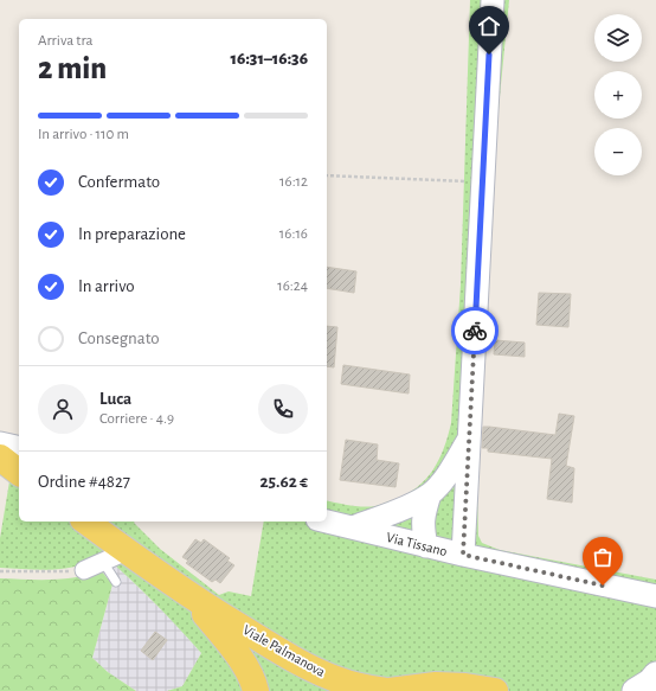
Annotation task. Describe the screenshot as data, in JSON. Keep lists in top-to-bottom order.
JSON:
{
  "streets": {
    "main road": ["Viale Palmanova"],
    "street": ["Via Tissano"]
  },
  "page": {
    "map_buttons": ["+", "−"],
    "heading": ["2 min", "Arriva tra", "16:31–16:36"],
    "panel": [
      "Luca",
      "Corriere · 4.9",
      "Ordine #4827",
      "25.62 €"
    ],
    "bar": "In arrivo · 110 m",
    "list": [
      ["Confermato", "16:12"],
      ["In preparazione", "16:16"],
      ["In arrivo", "16:24"],
      "Consegnato"
    ]
  }
}
